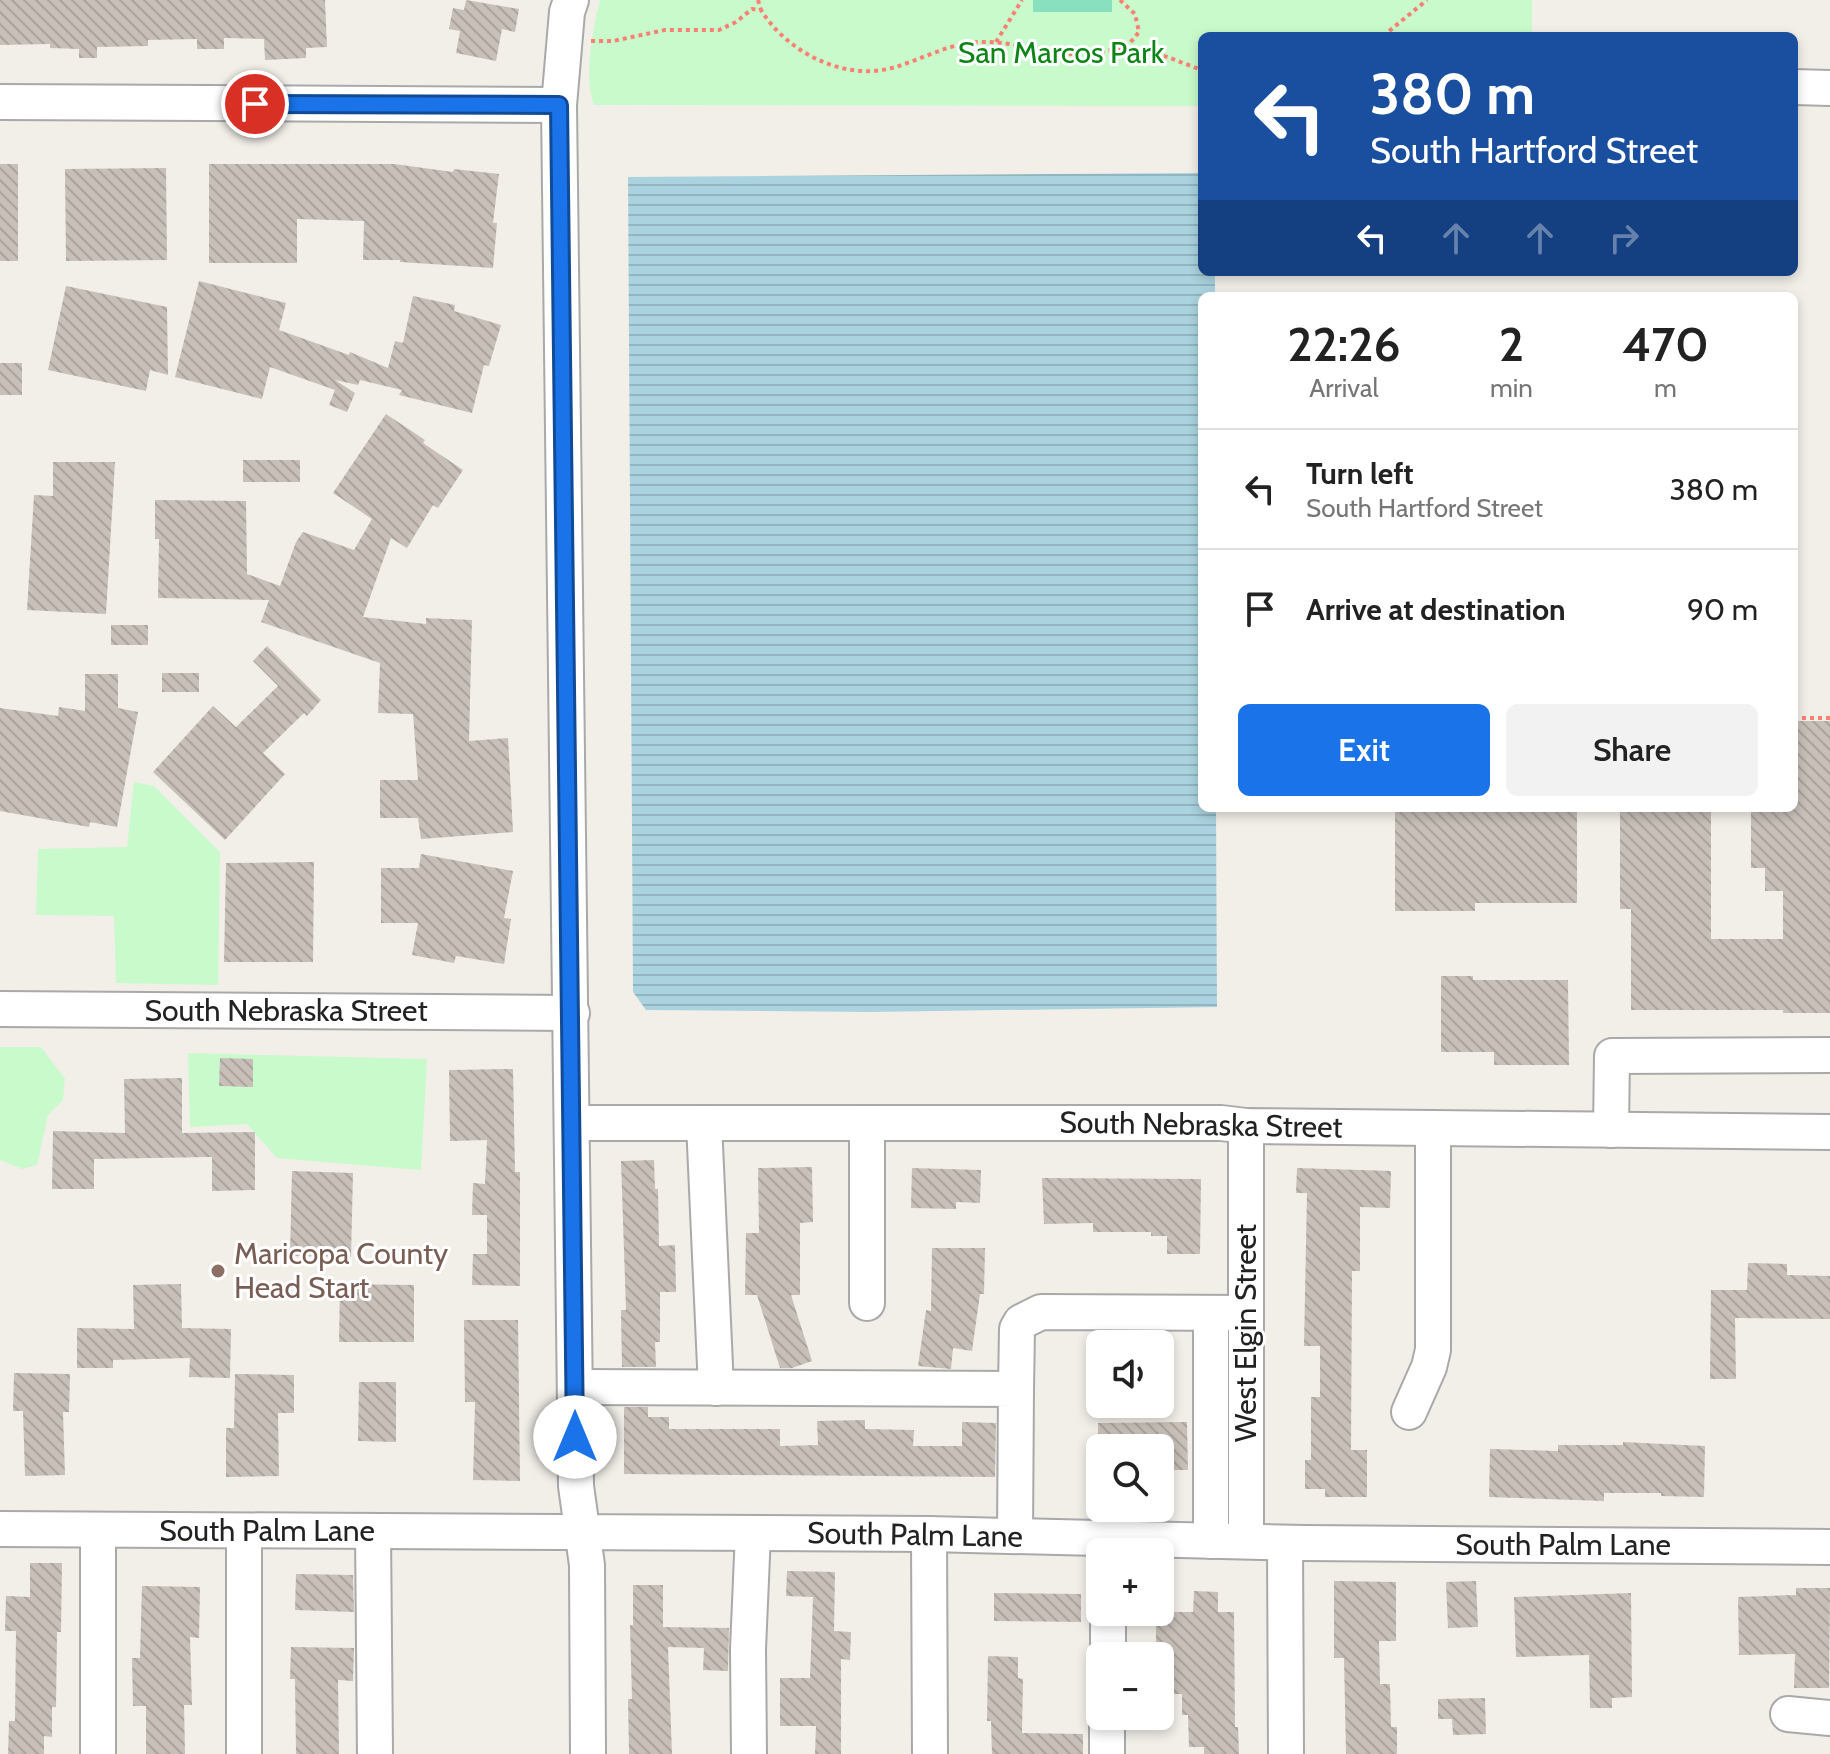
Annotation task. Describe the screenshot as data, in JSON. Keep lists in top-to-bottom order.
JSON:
{
  "streets": {
    "street": ["South Nebraska Street", "West Elgin Street", "South Palm Lane"]
  },
  "crossings": [
    ["South Nebraska Street", "West Elgin Street"],
    ["West Elgin Street", "South Palm Lane"]
  ],
  "parks": ["San Marcos Park"],
  "places": ["Maricopa County Head Start"],
  "page": {
    "turn": ["380 m", "South Hartford Street"],
    "eta": [
      "22:26",
      "Arrival",
      "2",
      "min",
      "470",
      "m"
    ],
    "list": [
      {
        "name": "Turn left",
        "note": "South Hartford Street",
        "value": "380 m"
      },
      {
        "name": "Arrive at destination",
        "value": "90 m"
      }
    ],
    "buttons": ["Exit", "Share"],
    "map_buttons": ["+", "−"]
  }
}
